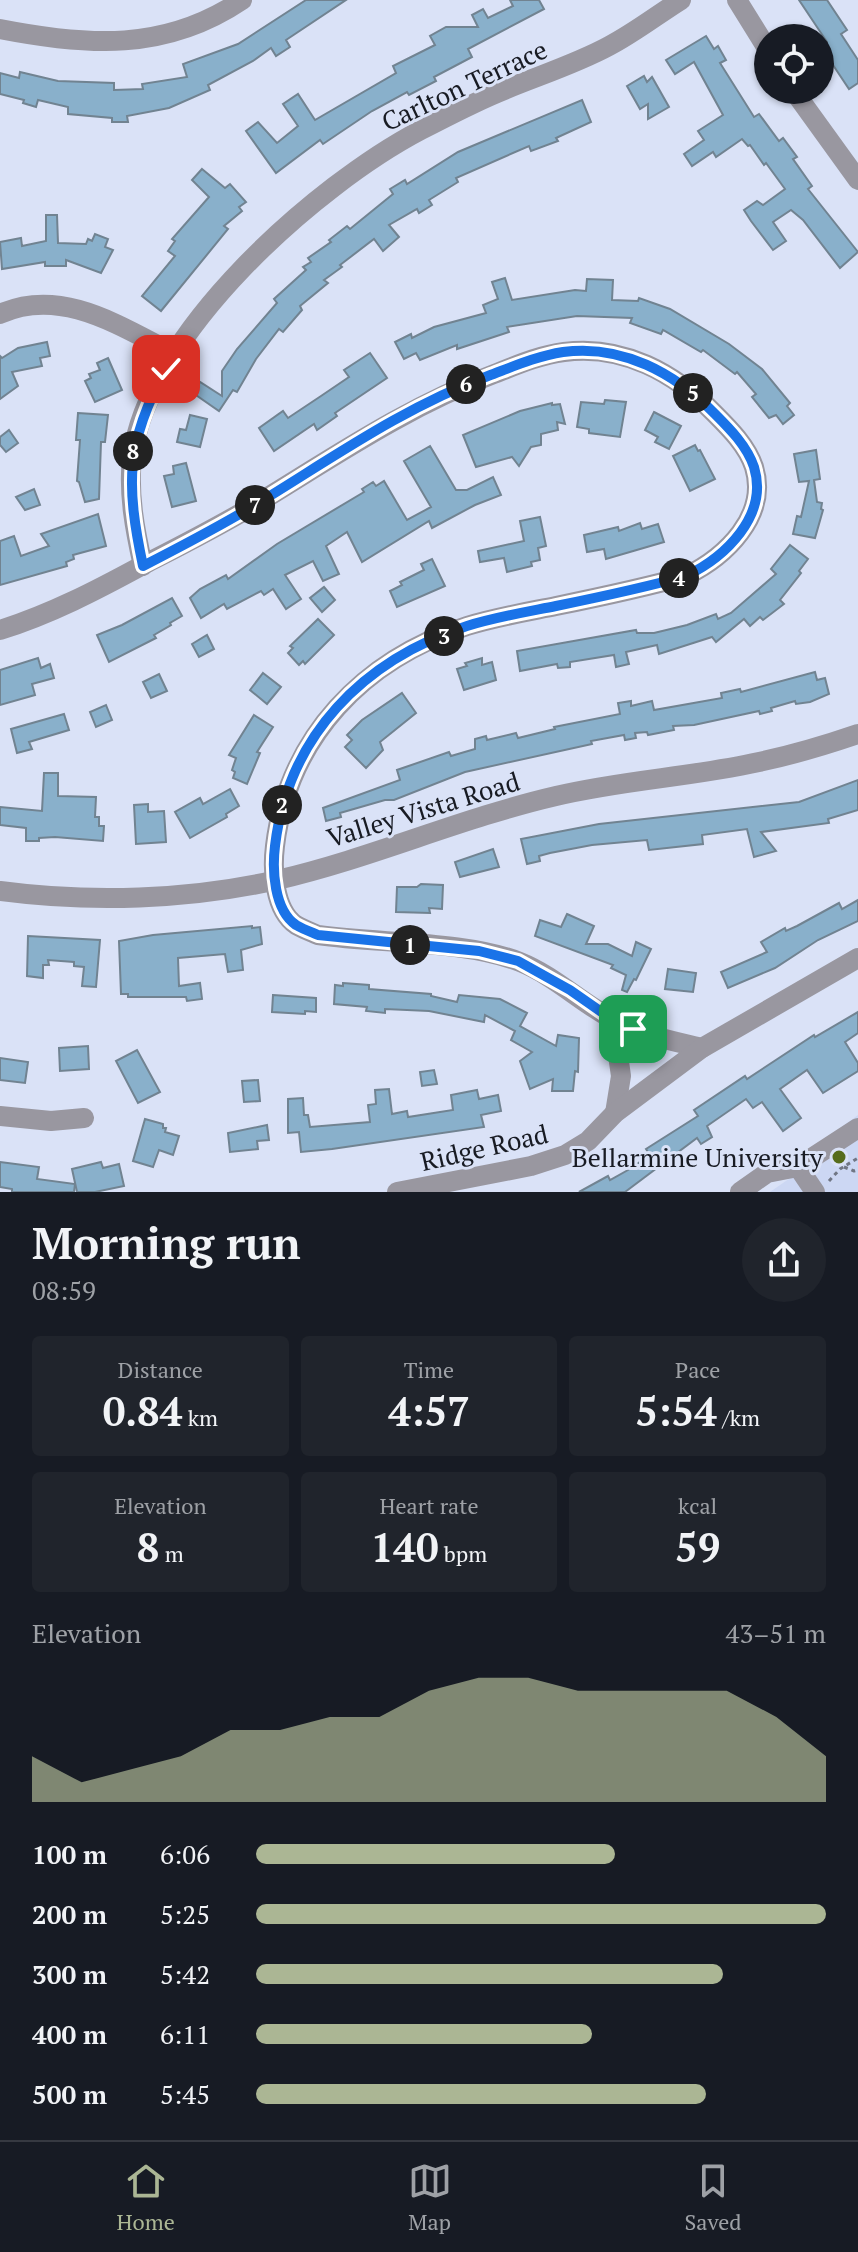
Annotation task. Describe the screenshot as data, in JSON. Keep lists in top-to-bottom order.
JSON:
{
  "streets": {
    "street": ["Carlton Terrace", "Valley Vista Road", "Ridge Road"]
  },
  "places": ["Bellarmine University"],
  "page": {
    "pins": [
      "6",
      "5",
      "8",
      "7",
      "4",
      "3",
      "2",
      "1"
    ],
    "heading": ["Morning run", "08:59"],
    "stats": [
      ["Distance", "0.84 km"],
      ["Time", "4:57"],
      ["Pace", "5:54 /km"],
      ["Elevation", "8 m"],
      ["Heart rate", "140 bpm"],
      ["kcal", "59"]
    ],
    "chart": ["Elevation", "43–51 m"],
    "list": [
      {
        "name": "100 m",
        "note": "6:06"
      },
      {
        "name": "200 m",
        "note": "5:25"
      },
      {
        "name": "300 m",
        "note": "5:42"
      },
      {
        "name": "400 m",
        "note": "6:11"
      },
      {
        "name": "500 m",
        "note": "5:45"
      }
    ],
    "tabs": ["Home", "Map", "Saved"]
  }
}
